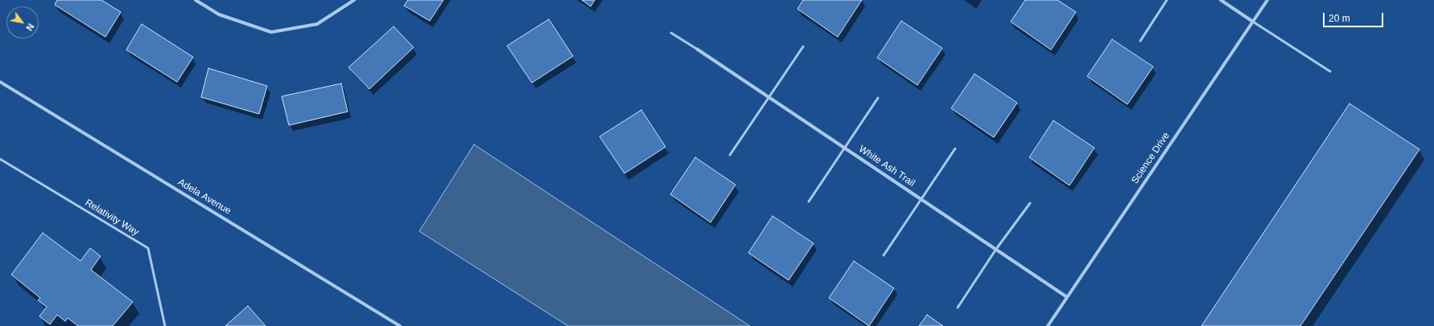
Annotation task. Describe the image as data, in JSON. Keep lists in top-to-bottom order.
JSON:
{
  "streets": {
    "street": ["Science Drive", "White Ash Trail", "Adela Avenue"],
    "lane": ["Relativity Way"]
  },
  "crossings": [
    ["Science Drive", "White Ash Trail"]
  ],
  "scale_bar": "20 m",
  "north": "bottom right"
}
